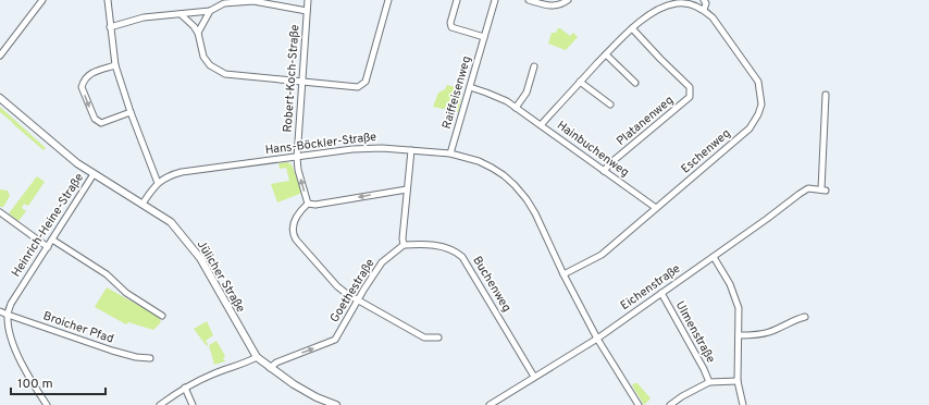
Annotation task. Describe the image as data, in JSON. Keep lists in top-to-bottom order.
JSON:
{
  "streets": {
    "street": [
      "Robert-Koch-Straße",
      "Raiffeisenweg",
      "Platanenweg",
      "Hans-Böckler-Straße",
      "Hainbuchenweg",
      "Eschenweg",
      "Heinrich-Heine-Straße",
      "Jülicher Straße",
      "Buchenweg",
      "Eichenstraße",
      "Goethestraße",
      "Broicher Pfad",
      "Ulmenstraße"
    ]
  },
  "crossings": [
    ["Robert-Koch-Straße", "Hans-Böckler-Straße"],
    ["Raiffeisenweg", "Hans-Böckler-Straße"],
    ["Raiffeisenweg", "Hainbuchenweg"],
    ["Platanenweg", "Hainbuchenweg"],
    ["Platanenweg", "Eschenweg"],
    ["Hans-Böckler-Straße", "Eschenweg"],
    ["Hans-Böckler-Straße", "Jülicher Straße"],
    ["Hans-Böckler-Straße", "Eichenstraße"],
    ["Hainbuchenweg", "Eschenweg"],
    ["Heinrich-Heine-Straße", "Jülicher Straße"],
    ["Heinrich-Heine-Straße", "Broicher Pfad"],
    ["Jülicher Straße", "Goethestraße"],
    ["Buchenweg", "Eichenstraße"],
    ["Buchenweg", "Goethestraße"],
    ["Eichenstraße", "Ulmenstraße"]
  ],
  "one_way": ["Goethestraße"],
  "scale_bar": "100 m"
}
